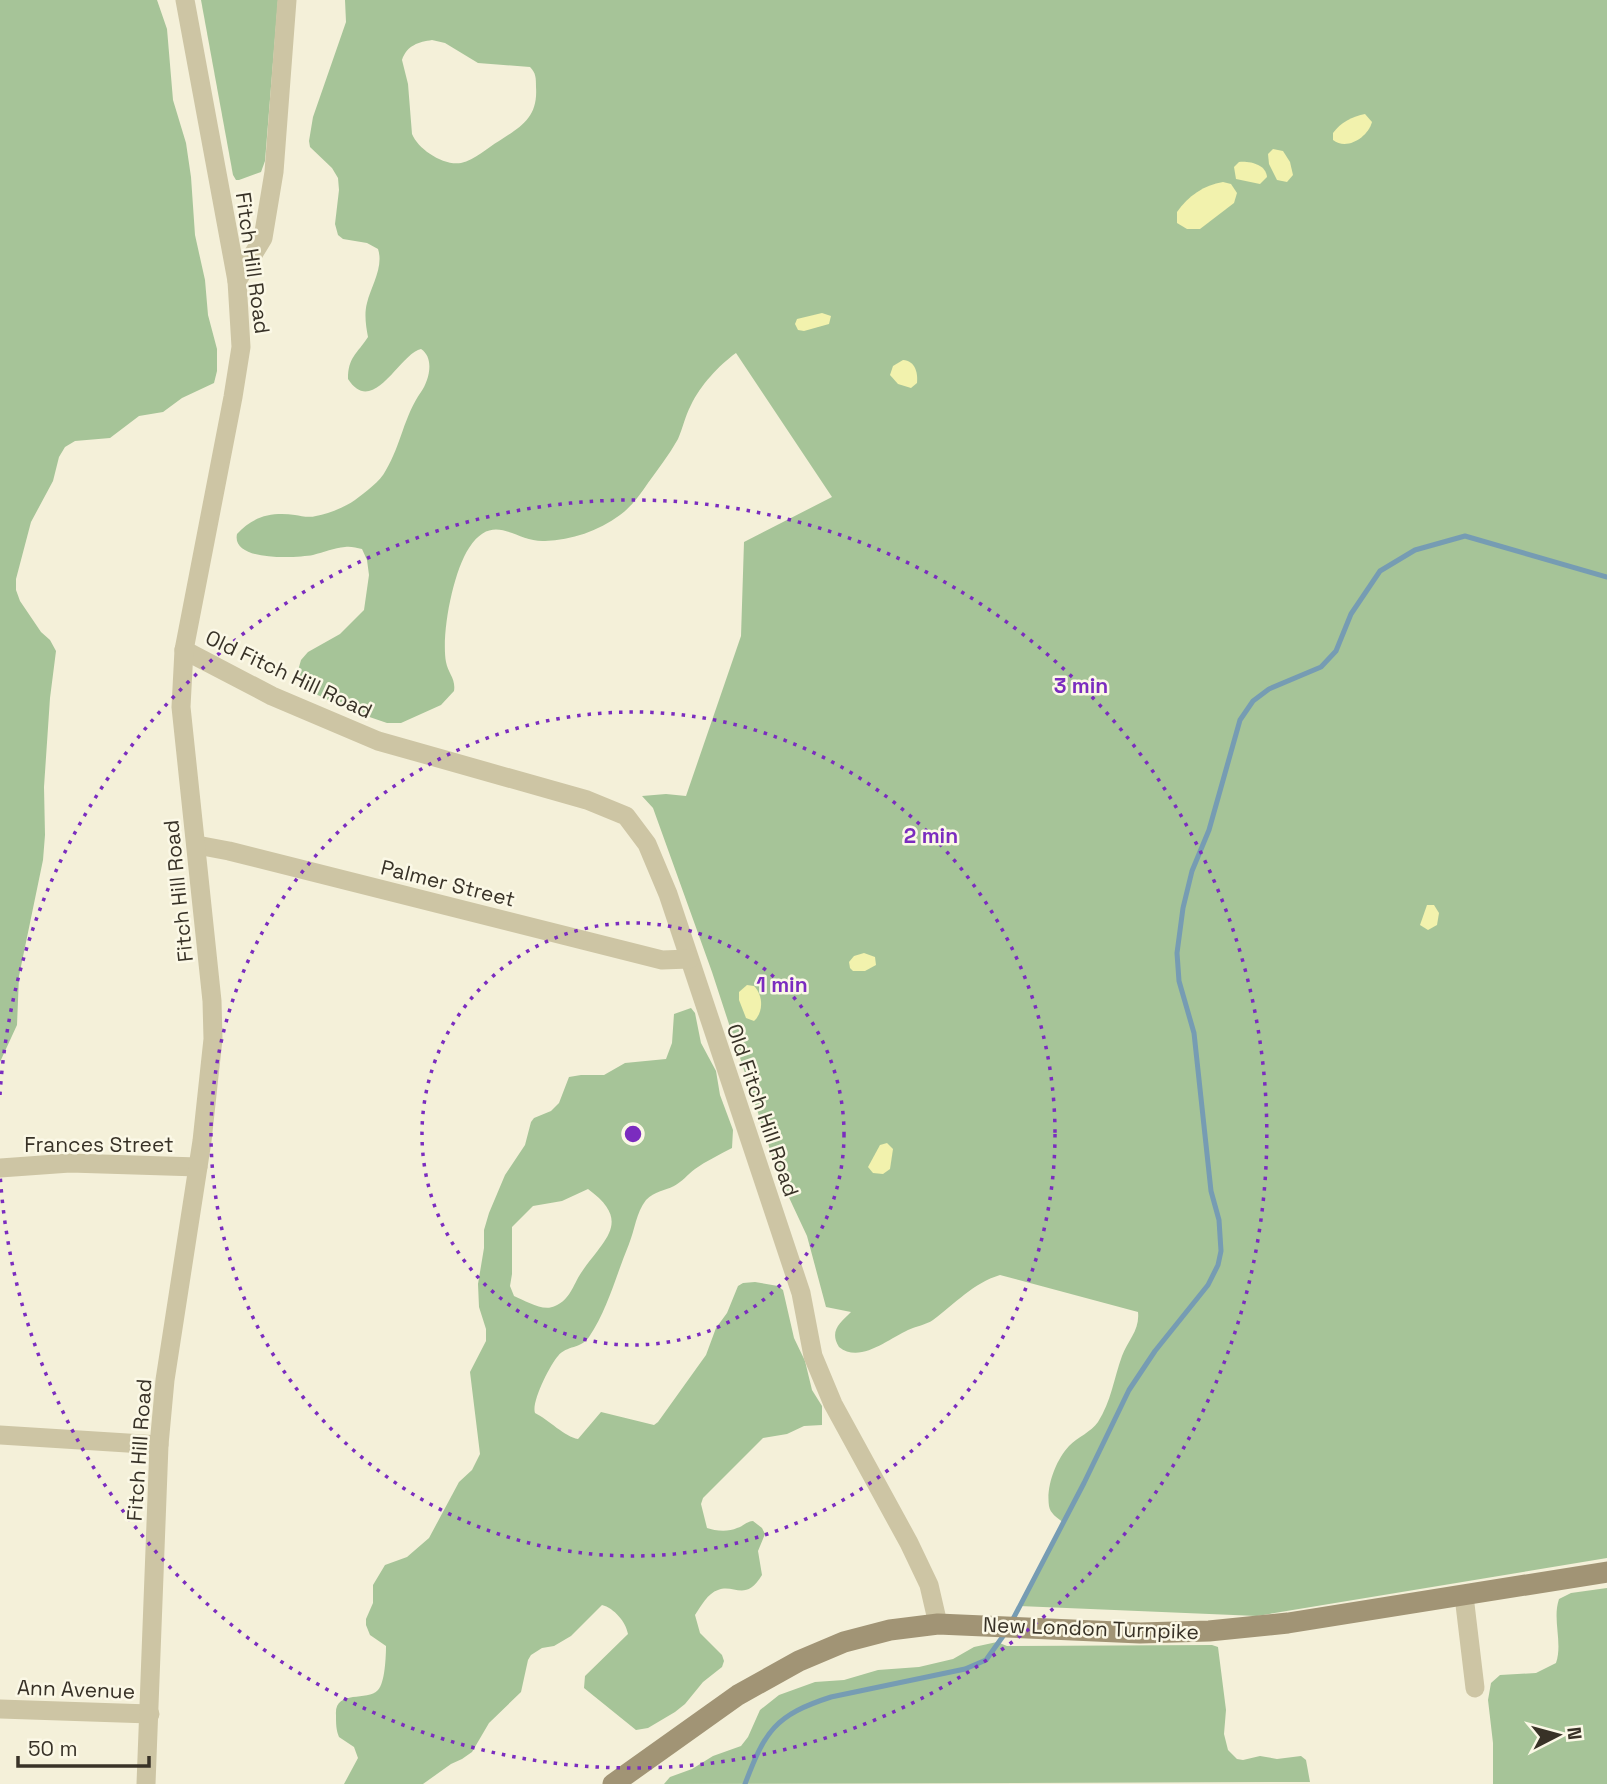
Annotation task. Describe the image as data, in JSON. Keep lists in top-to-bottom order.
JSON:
{
  "streets": {
    "main road": ["New London Turnpike"],
    "street": [
      "Fitch Hill Road",
      "Old Fitch Hill Road",
      "Palmer Street",
      "Frances Street",
      "Ann Avenue"
    ]
  },
  "crossings": [
    ["Fitch Hill Road", "Old Fitch Hill Road"],
    ["Fitch Hill Road", "Palmer Street"],
    ["Fitch Hill Road", "Frances Street"],
    ["Fitch Hill Road", "Ann Avenue"],
    ["Old Fitch Hill Road", "Palmer Street"],
    ["Old Fitch Hill Road", "New London Turnpike"]
  ],
  "scale_bar": "50 m",
  "north": "right",
  "rings": ["3 min", "2 min", "1 min"]
}
